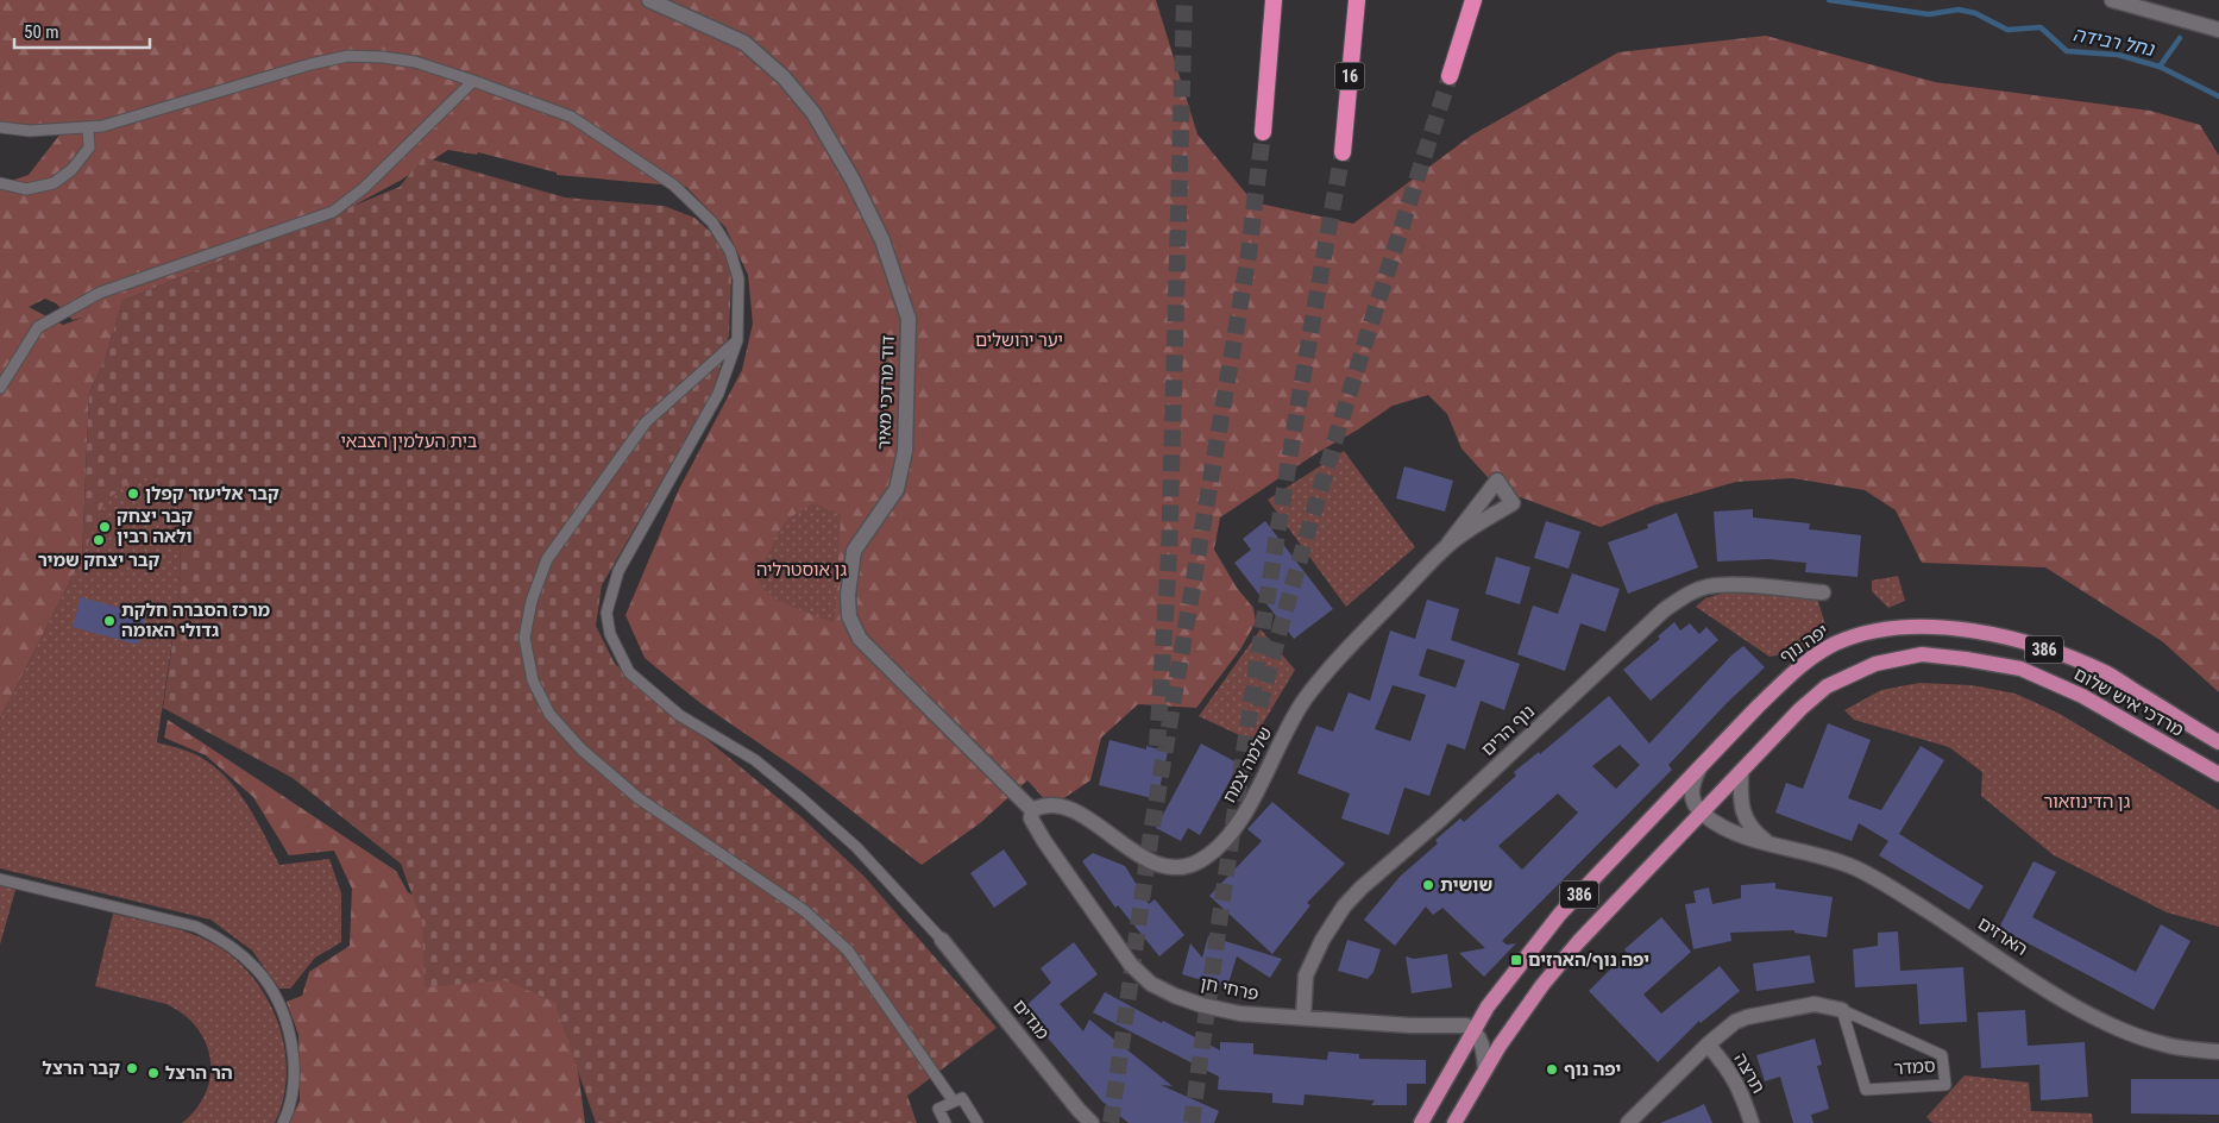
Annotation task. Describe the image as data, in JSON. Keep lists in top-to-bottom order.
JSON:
{
  "streets": {
    "highway": ["16"],
    "main road": ["יפה נוף", "386", "מרדכי איש שלום"],
    "street": [
      "דוד מרדכי מאיר",
      "נוף הרים",
      "שלמה צמח",
      "הארזים",
      "פרחי חן",
      "מגדים",
      "סמדר",
      "תרצה"
    ]
  },
  "crossings": [
    ["דוד מרדכי מאיר", "שלמה צמח"],
    ["דוד מרדכי מאיר", "פרחי חן"],
    ["יפה נוף", "מרדכי איש שלום"],
    ["יפה נוף", "פרחי חן"],
    ["386", "מרדכי איש שלום"],
    ["386", "הארזים"],
    ["מרדכי איש שלום", "הארזים"],
    ["נוף הרים", "פרחי חן"],
    ["שלמה צמח", "פרחי חן"],
    ["סמדר", "תרצה"]
  ],
  "water": ["נחל רבידה"],
  "parks": [
    "יער ירושלים",
    "בית העלמין הצבאי",
    "גן אוסטרליה",
    "גן הדינוזאור"
  ],
  "places": {
    "other": [
      "קבר אליעזר קפלן",
      "קבר יצחק ולאה רבין",
      "קבר יצחק שמיר",
      "מרכז הסברה חלקת גדולי האומה",
      "שושית",
      "קבר הרצל",
      "יפה נוף",
      "הר הרצל"
    ],
    "transit": ["יפה נוף/הארזים"]
  },
  "scale_bar": "50 m"
}
